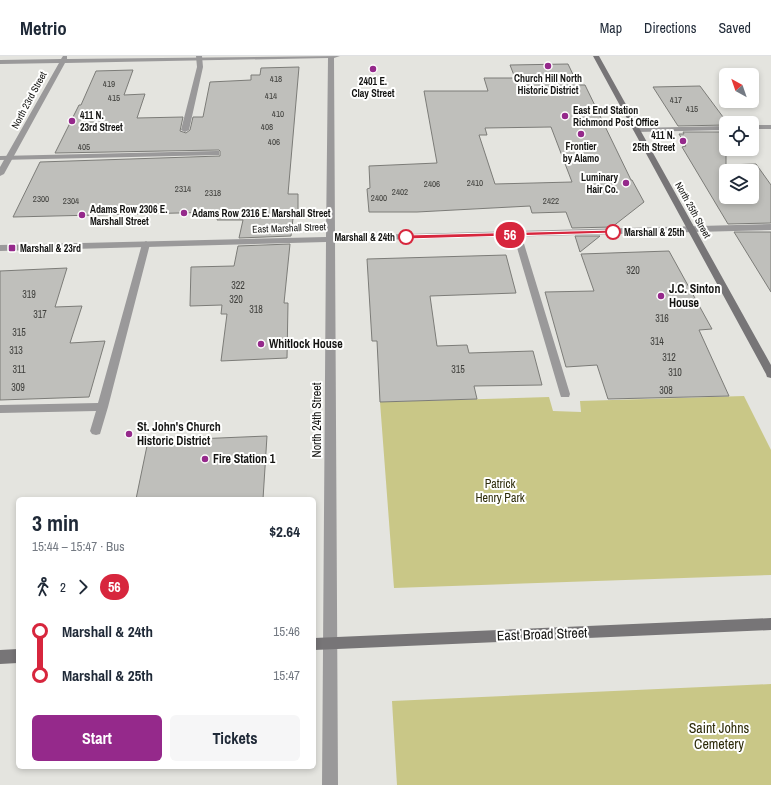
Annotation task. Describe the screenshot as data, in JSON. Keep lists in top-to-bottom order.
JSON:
{
  "streets": {
    "main road": ["North 25th Street", "East Broad Street"],
    "street": ["North 23rd Street", "East Marshall Street", "North 24th Street"]
  },
  "crossings": [
    ["North 25th Street", "East Marshall Street"],
    ["East Marshall Street", "North 24th Street"],
    ["North 24th Street", "East Broad Street"]
  ],
  "parks": ["Patrick Henry Park", "Saint Johns Cemetery"],
  "places": {
    "other": [
      "Church Hill North Historic District",
      "2401 E. Clay Street",
      "East End Station Richmond Post Office",
      "411 N. 23rd Street",
      "Frontier by Alamo",
      "411 N. 25th Street",
      "Luminary Hair Co.",
      "Adams Row 2316 E. Marshall Street",
      "Adams Row 2306 E. Marshall Street",
      "Marshall & 25th",
      "Marshall & 24th",
      "J.C. Sinton House",
      "Whitlock House",
      "St. John's Church Historic District",
      "Fire Station 1"
    ],
    "transit": ["Marshall & 23rd"]
  },
  "lines": ["bus line 56"],
  "house_numbers": [
    "418",
    "419",
    "414",
    "415",
    "417",
    "415",
    "410",
    "408",
    "406",
    "405",
    "2410",
    "2406",
    "2314",
    "2402",
    "2318",
    "2400",
    "2300",
    "2304",
    "2422",
    "320",
    "322",
    "319",
    "320",
    "318",
    "317",
    "316",
    "315",
    "314",
    "313",
    "312",
    "311",
    "315",
    "310",
    "309",
    "308"
  ],
  "north": "top left",
  "page": {
    "header": "Metrio",
    "nav": ["Map", "Directions", "Saved"],
    "on_map": "56",
    "heading": ["3 min", "15:44 – 15:47 · Bus", "$2.64"],
    "legs": ["2", "56"],
    "list": [
      {
        "name": "Marshall & 24th",
        "value": "15:46"
      },
      {
        "name": "Marshall & 25th",
        "value": "15:47"
      }
    ],
    "buttons": ["Start", "Tickets"]
  }
}
